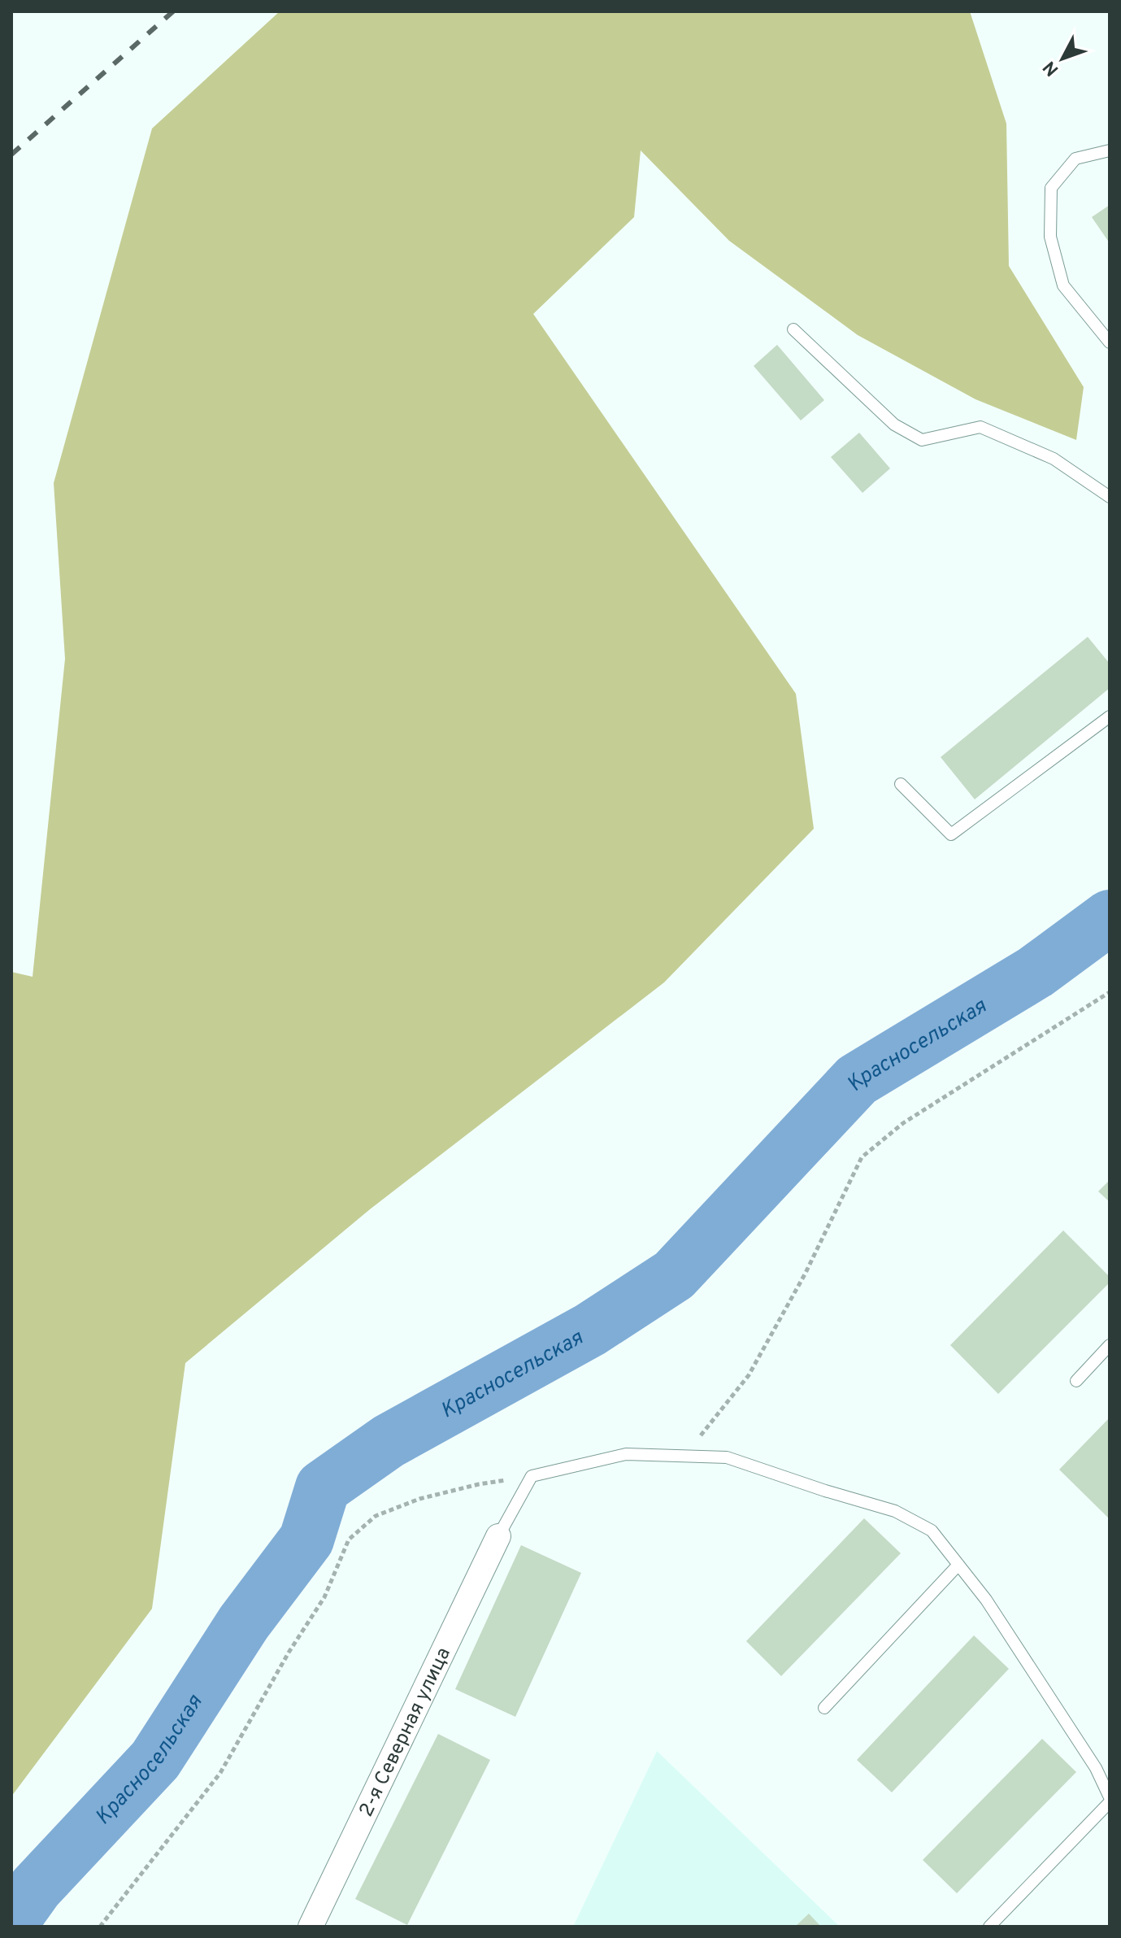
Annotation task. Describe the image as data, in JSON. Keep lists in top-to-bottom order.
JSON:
{
  "streets": {
    "street": ["2-я Северная улица"]
  },
  "water": ["Красносельская"],
  "north": "bottom left"
}
